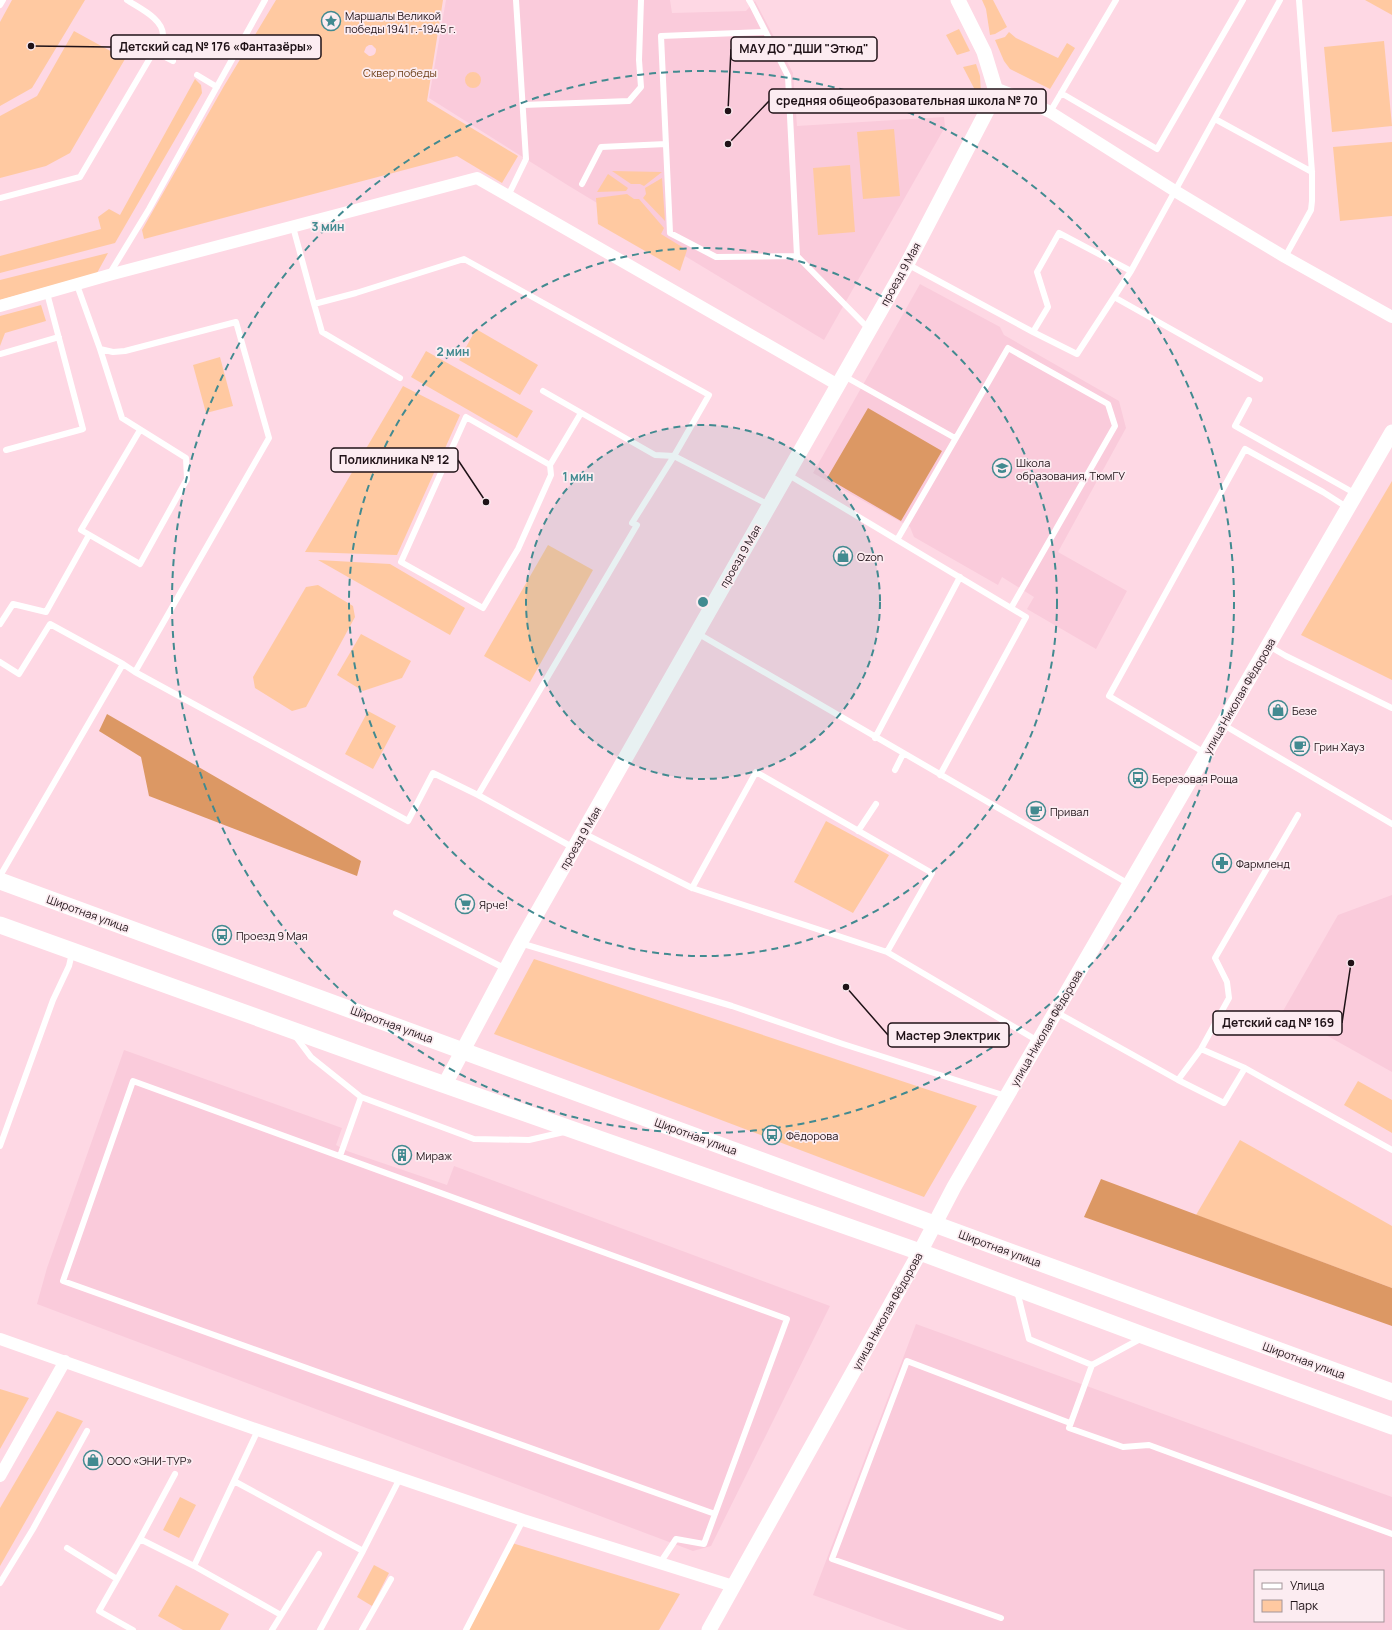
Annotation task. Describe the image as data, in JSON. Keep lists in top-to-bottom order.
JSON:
{
  "streets": {
    "main road": ["Широтная улица"],
    "street": ["проезд 9 Мая", "улица Николая Фёдорова"]
  },
  "crossings": [
    ["проезд 9 Мая", "Широтная улица"],
    ["улица Николая Фёдорова", "Широтная улица"]
  ],
  "parks": ["Сквер победы"],
  "places": {
    "place": ["Маршалы Великой победы 1941 г.-1945 г."],
    "other": [
      "Детский сад № 176 «Фантазёры»",
      "МАУ ДО \"ДШИ \"Этюд\"",
      "средняя общеобразовательная школа № 70",
      "Поликлиника № 12",
      "Детский сад № 169",
      "Мастер Электрик"
    ],
    "school or university": ["Школа образования, ТюмГУ"],
    "shop": ["Ozon", "Безе", "ООО «ЭНИ-ТУР»"],
    "cafe": ["Грин Хауз", "Привал"],
    "bus stop": ["Березовая Роща", "Проезд 9 Мая", "Фёдорова"],
    "pharmacy": ["Фармленд"],
    "supermarket": ["Ярче!"],
    "building": ["Мираж"]
  },
  "legend": ["Улица", "Парк"],
  "rings": ["3 мин", "2 мин", "1 мин"]
}
